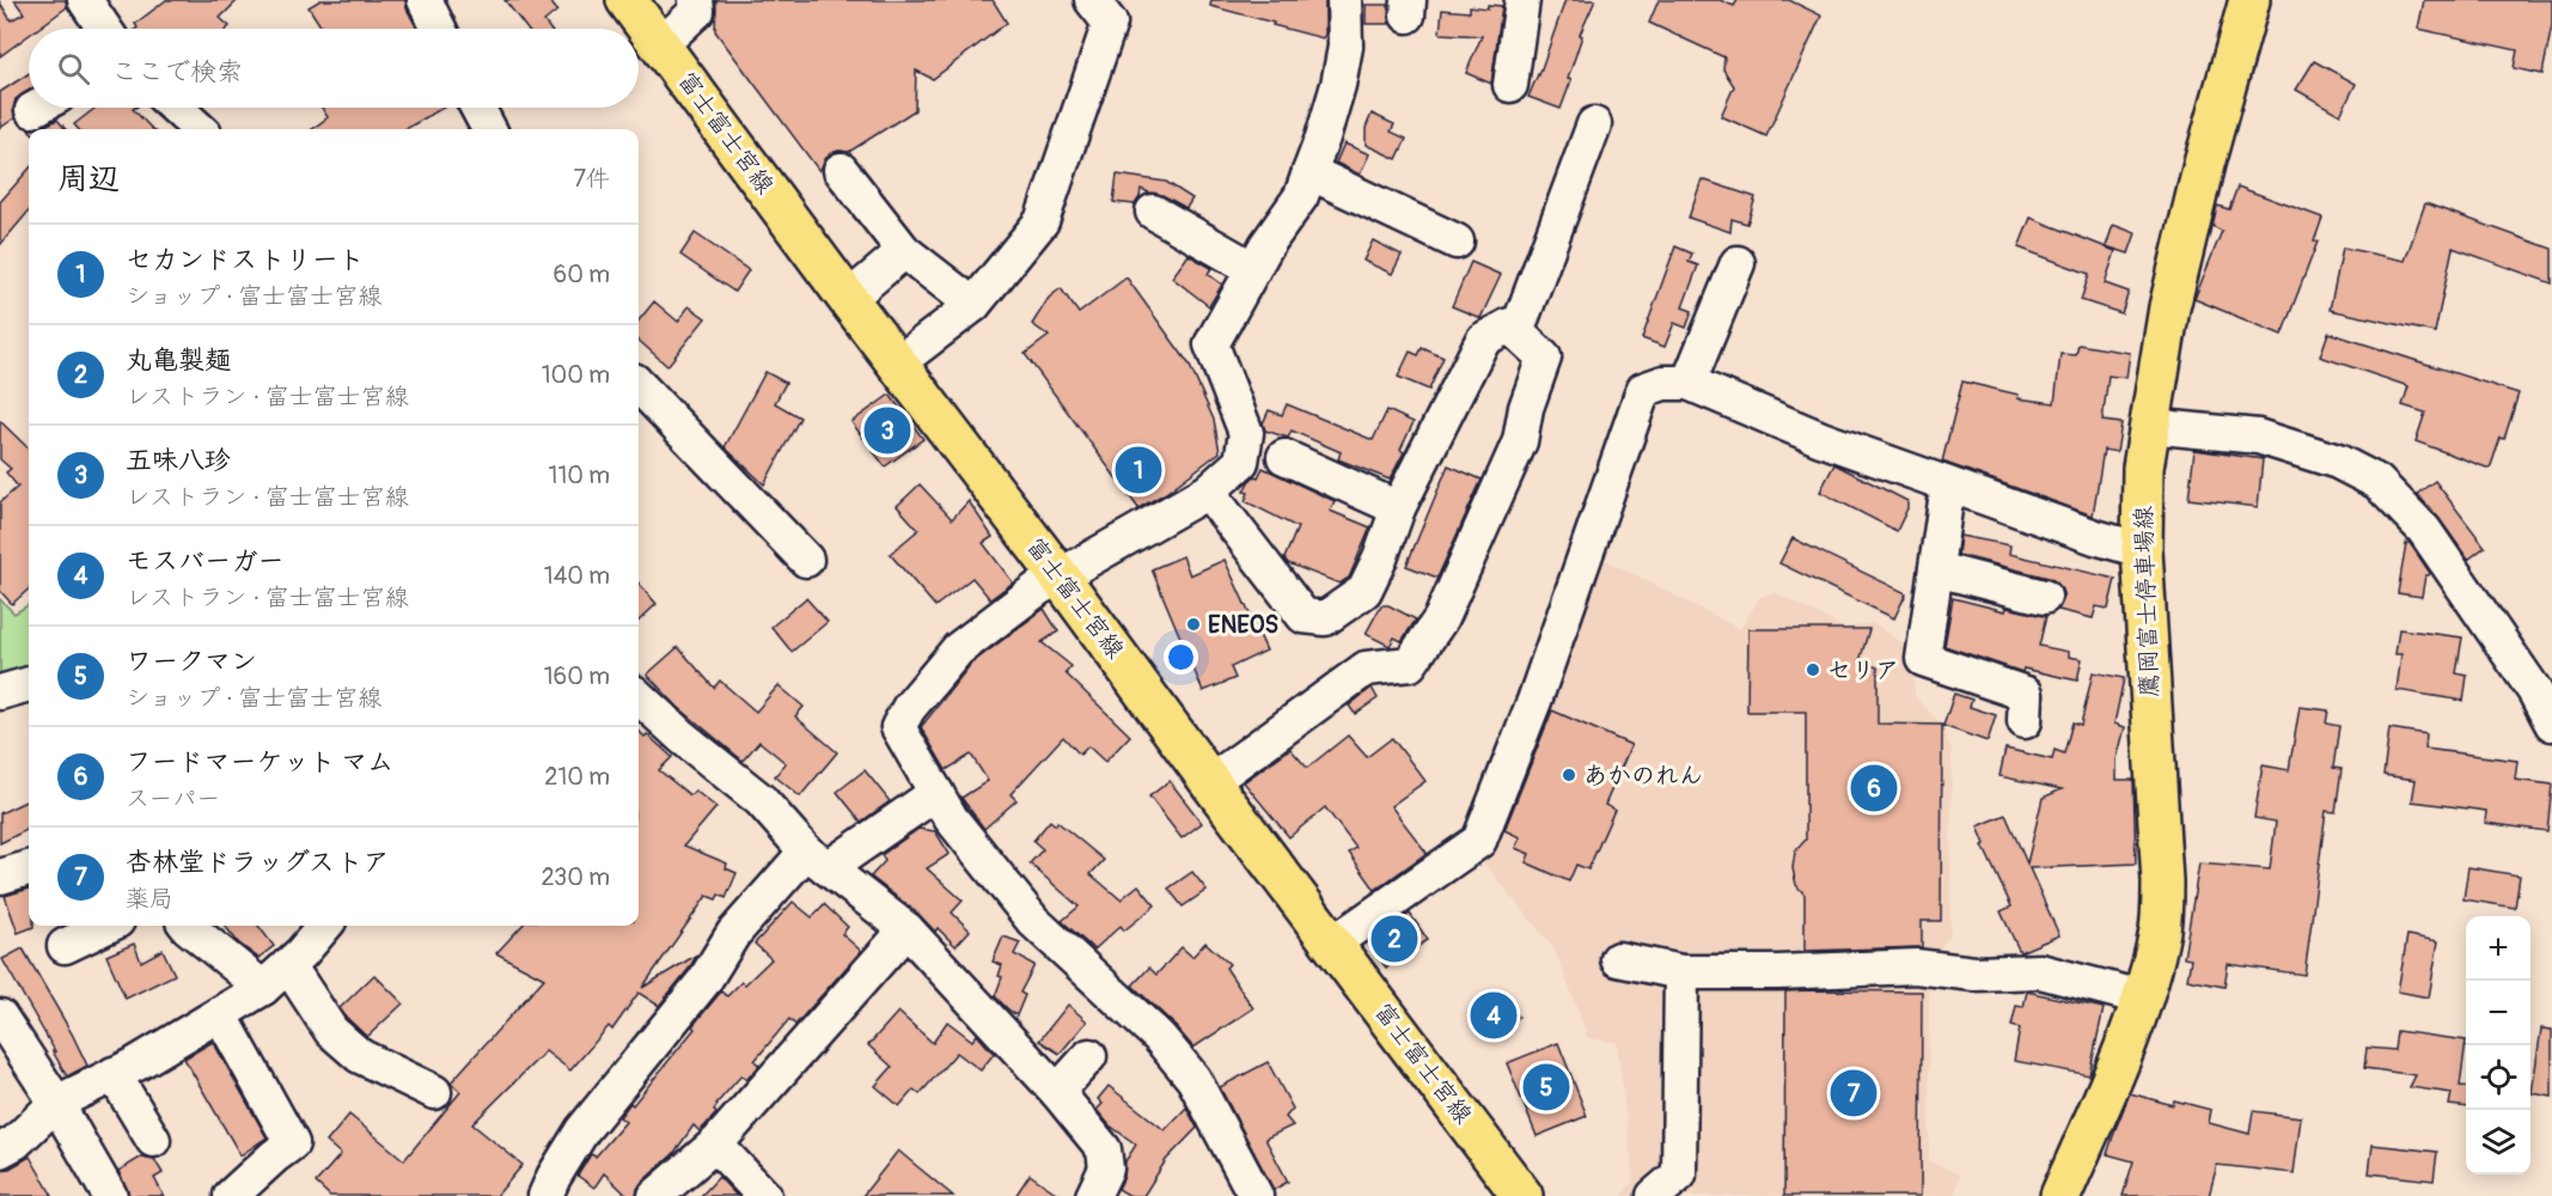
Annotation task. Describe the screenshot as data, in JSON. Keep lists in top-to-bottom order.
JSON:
{
  "streets": {
    "main road": ["富士富士宮線", "鷹岡富士停車場線"]
  },
  "places": ["ENEOS", "セリア", "あかのれん"],
  "page": {
    "search": "ここで検索",
    "heading": ["周辺", "7件"],
    "list": [
      {
        "mark": "1",
        "name": "セカンドストリート",
        "note": "ショップ · 富士富士宮線",
        "value": "60 m"
      },
      {
        "mark": "2",
        "name": "丸亀製麺",
        "note": "レストラン · 富士富士宮線",
        "value": "100 m"
      },
      {
        "mark": "3",
        "name": "五味八珍",
        "note": "レストラン · 富士富士宮線",
        "value": "110 m"
      },
      {
        "mark": "4",
        "name": "モスバーガー",
        "note": "レストラン · 富士富士宮線",
        "value": "140 m"
      },
      {
        "mark": "5",
        "name": "ワークマン",
        "note": "ショップ · 富士富士宮線",
        "value": "160 m"
      },
      {
        "mark": "6",
        "name": "フードマーケット マム",
        "note": "スーパー",
        "value": "210 m"
      },
      {
        "mark": "7",
        "name": "杏林堂ドラッグストア",
        "note": "薬局",
        "value": "230 m"
      }
    ],
    "pins": [
      "3",
      "1",
      "6",
      "2",
      "4",
      "5",
      "7"
    ],
    "map_buttons": ["+", "−"]
  }
}
